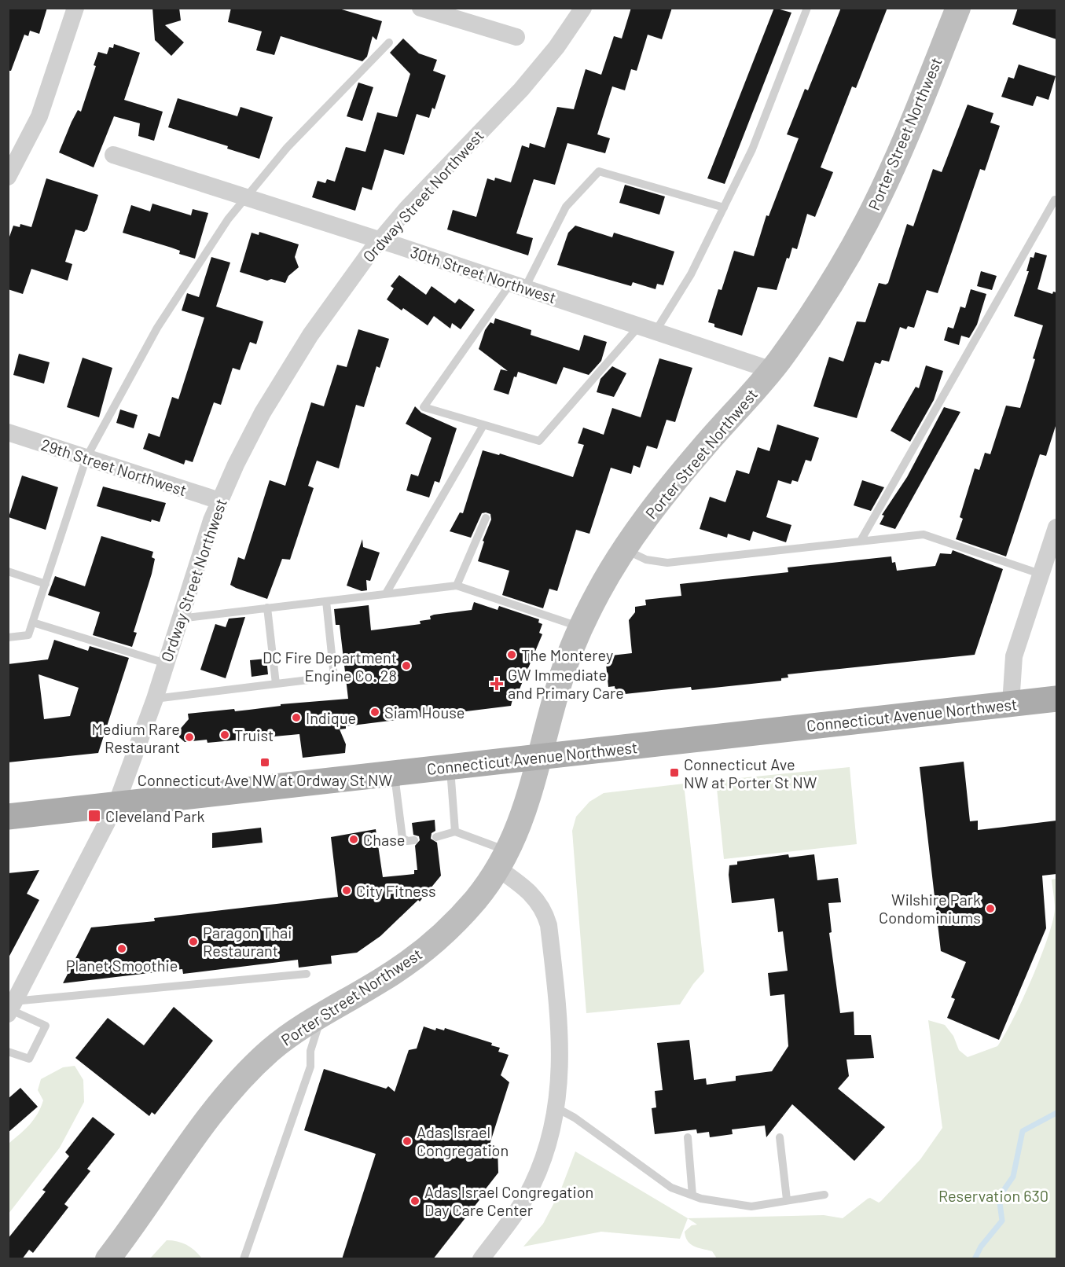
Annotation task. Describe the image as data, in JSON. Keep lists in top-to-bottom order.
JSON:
{
  "streets": {
    "main road": ["Connecticut Avenue Northwest"],
    "street": [
      "Porter Street Northwest",
      "Ordway Street Northwest",
      "30th Street Northwest",
      "29th Street Northwest"
    ]
  },
  "crossings": [
    ["Porter Street Northwest", "30th Street Northwest"],
    ["Porter Street Northwest", "Connecticut Avenue Northwest"],
    ["Ordway Street Northwest", "30th Street Northwest"],
    ["Ordway Street Northwest", "29th Street Northwest"],
    ["Ordway Street Northwest", "Connecticut Avenue Northwest"]
  ],
  "parks": ["Reservation 630"],
  "places": {
    "other": [
      "The Monterey",
      "DC Fire Department Engine Co. 28",
      "Siam House",
      "Indique",
      "Truist",
      "Medium Rare Restaurant",
      "Chase",
      "City Fitness",
      "Wilshire Park Condominiums",
      "Paragon Thai Restaurant",
      "Planet Smoothie",
      "Adas Israel Congregation",
      "Adas Israel Congregation Day Care Center"
    ],
    "health": ["GW Immediate and Primary Care"],
    "transit": ["Connecticut Ave NW at Ordway St NW", "Connecticut Ave NW at Porter St NW", "Cleveland Park"]
  }
}
